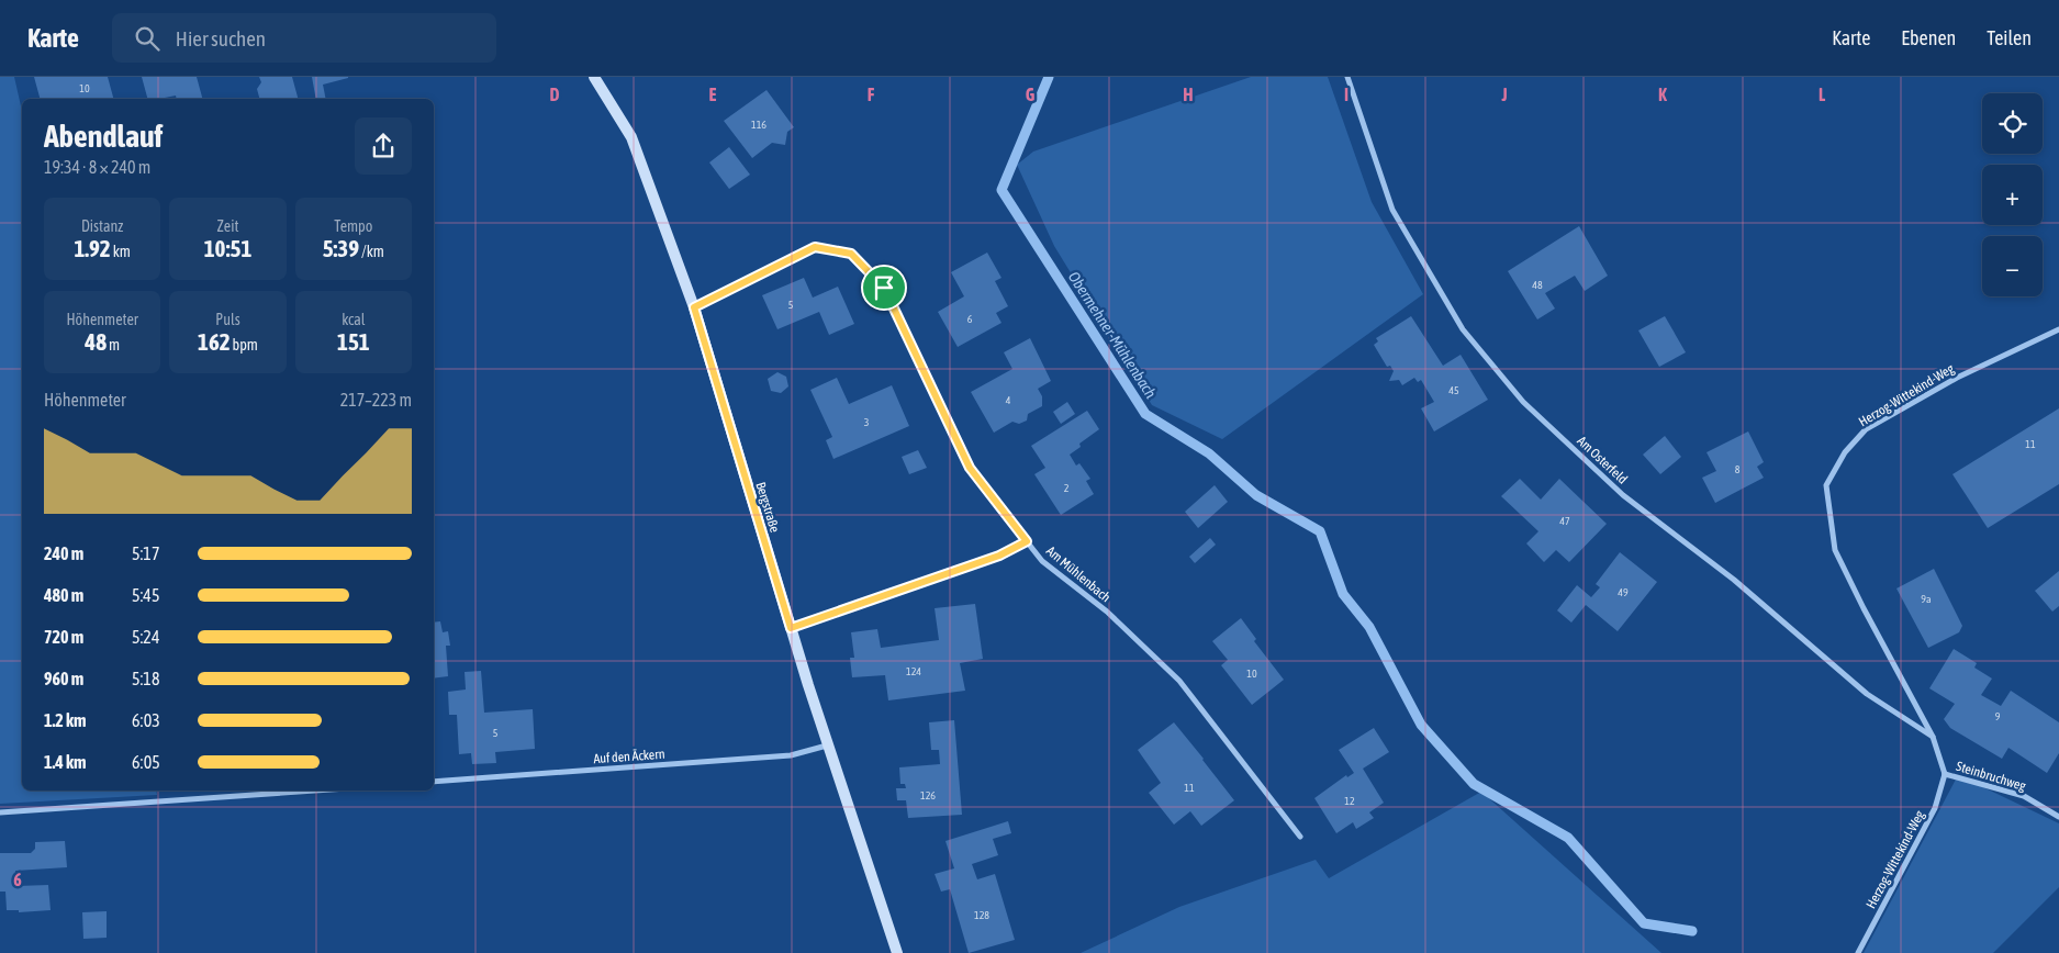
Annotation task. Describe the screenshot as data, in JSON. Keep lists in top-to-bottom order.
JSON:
{
  "streets": {
    "street": [
      "Herzog-Wittekind-Weg",
      "Am Osterfeld",
      "Bergstraße",
      "Am Mühlenbach",
      "Auf den Äckern",
      "Steinbruchweg"
    ]
  },
  "crossings": [
    ["Herzog-Wittekind-Weg", "Am Osterfeld"],
    ["Herzog-Wittekind-Weg", "Steinbruchweg"],
    ["Bergstraße", "Am Mühlenbach"],
    ["Bergstraße", "Auf den Äckern"]
  ],
  "water": ["Obermehner-Mühlenbach"],
  "house_numbers": [
    "10",
    "116",
    "48",
    "5",
    "6",
    "45",
    "4",
    "3",
    "11",
    "8",
    "2",
    "47",
    "49",
    "9a",
    "124",
    "10",
    "9",
    "5",
    "11",
    "126",
    "12",
    "128"
  ],
  "page": {
    "header": "Karte",
    "search": "Hier suchen",
    "nav": ["Karte", "Ebenen", "Teilen"],
    "map_buttons": ["+", "−"],
    "heading": ["Abendlauf", "19:34 · 8 × 240 m"],
    "stats": [
      ["Distanz", "1.92 km"],
      ["Zeit", "10:51"],
      ["Tempo", "5:39 /km"],
      ["Höhenmeter", "48 m"],
      ["Puls", "162 bpm"],
      ["kcal", "151"]
    ],
    "chart": ["Höhenmeter", "217–223 m"],
    "list": [
      {
        "name": "240 m",
        "note": "5:17"
      },
      {
        "name": "480 m",
        "note": "5:45"
      },
      {
        "name": "720 m",
        "note": "5:24"
      },
      {
        "name": "960 m",
        "note": "5:18"
      },
      {
        "name": "1.2 km",
        "note": "6:03"
      },
      {
        "name": "1.4 km",
        "note": "6:05"
      }
    ]
  },
  "grid": {
    "columns": [
      "D",
      "E",
      "F",
      "G",
      "H",
      "I",
      "J",
      "K",
      "L"
    ],
    "rows": ["6"]
  }
}
